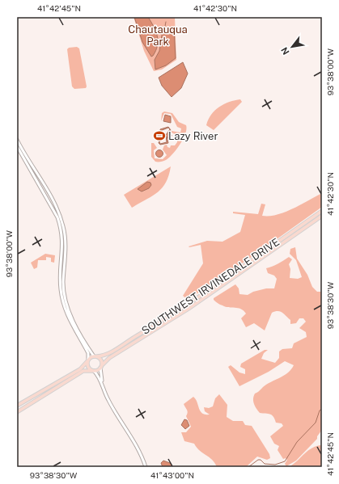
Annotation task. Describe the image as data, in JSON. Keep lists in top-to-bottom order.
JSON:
{
  "streets": {
    "main road": ["SOUTHWEST IRVINEDALE DRIVE"]
  },
  "parks": ["Chautauqua Park"],
  "places": {
    "sports": ["Lazy River"]
  },
  "north": "bottom left",
  "coordinates": [
    "41°42'45\"N",
    "41°42'30\"N",
    "93°38'00\"W",
    "93°38'30\"W",
    "41°43'00\"N"
  ]
}
